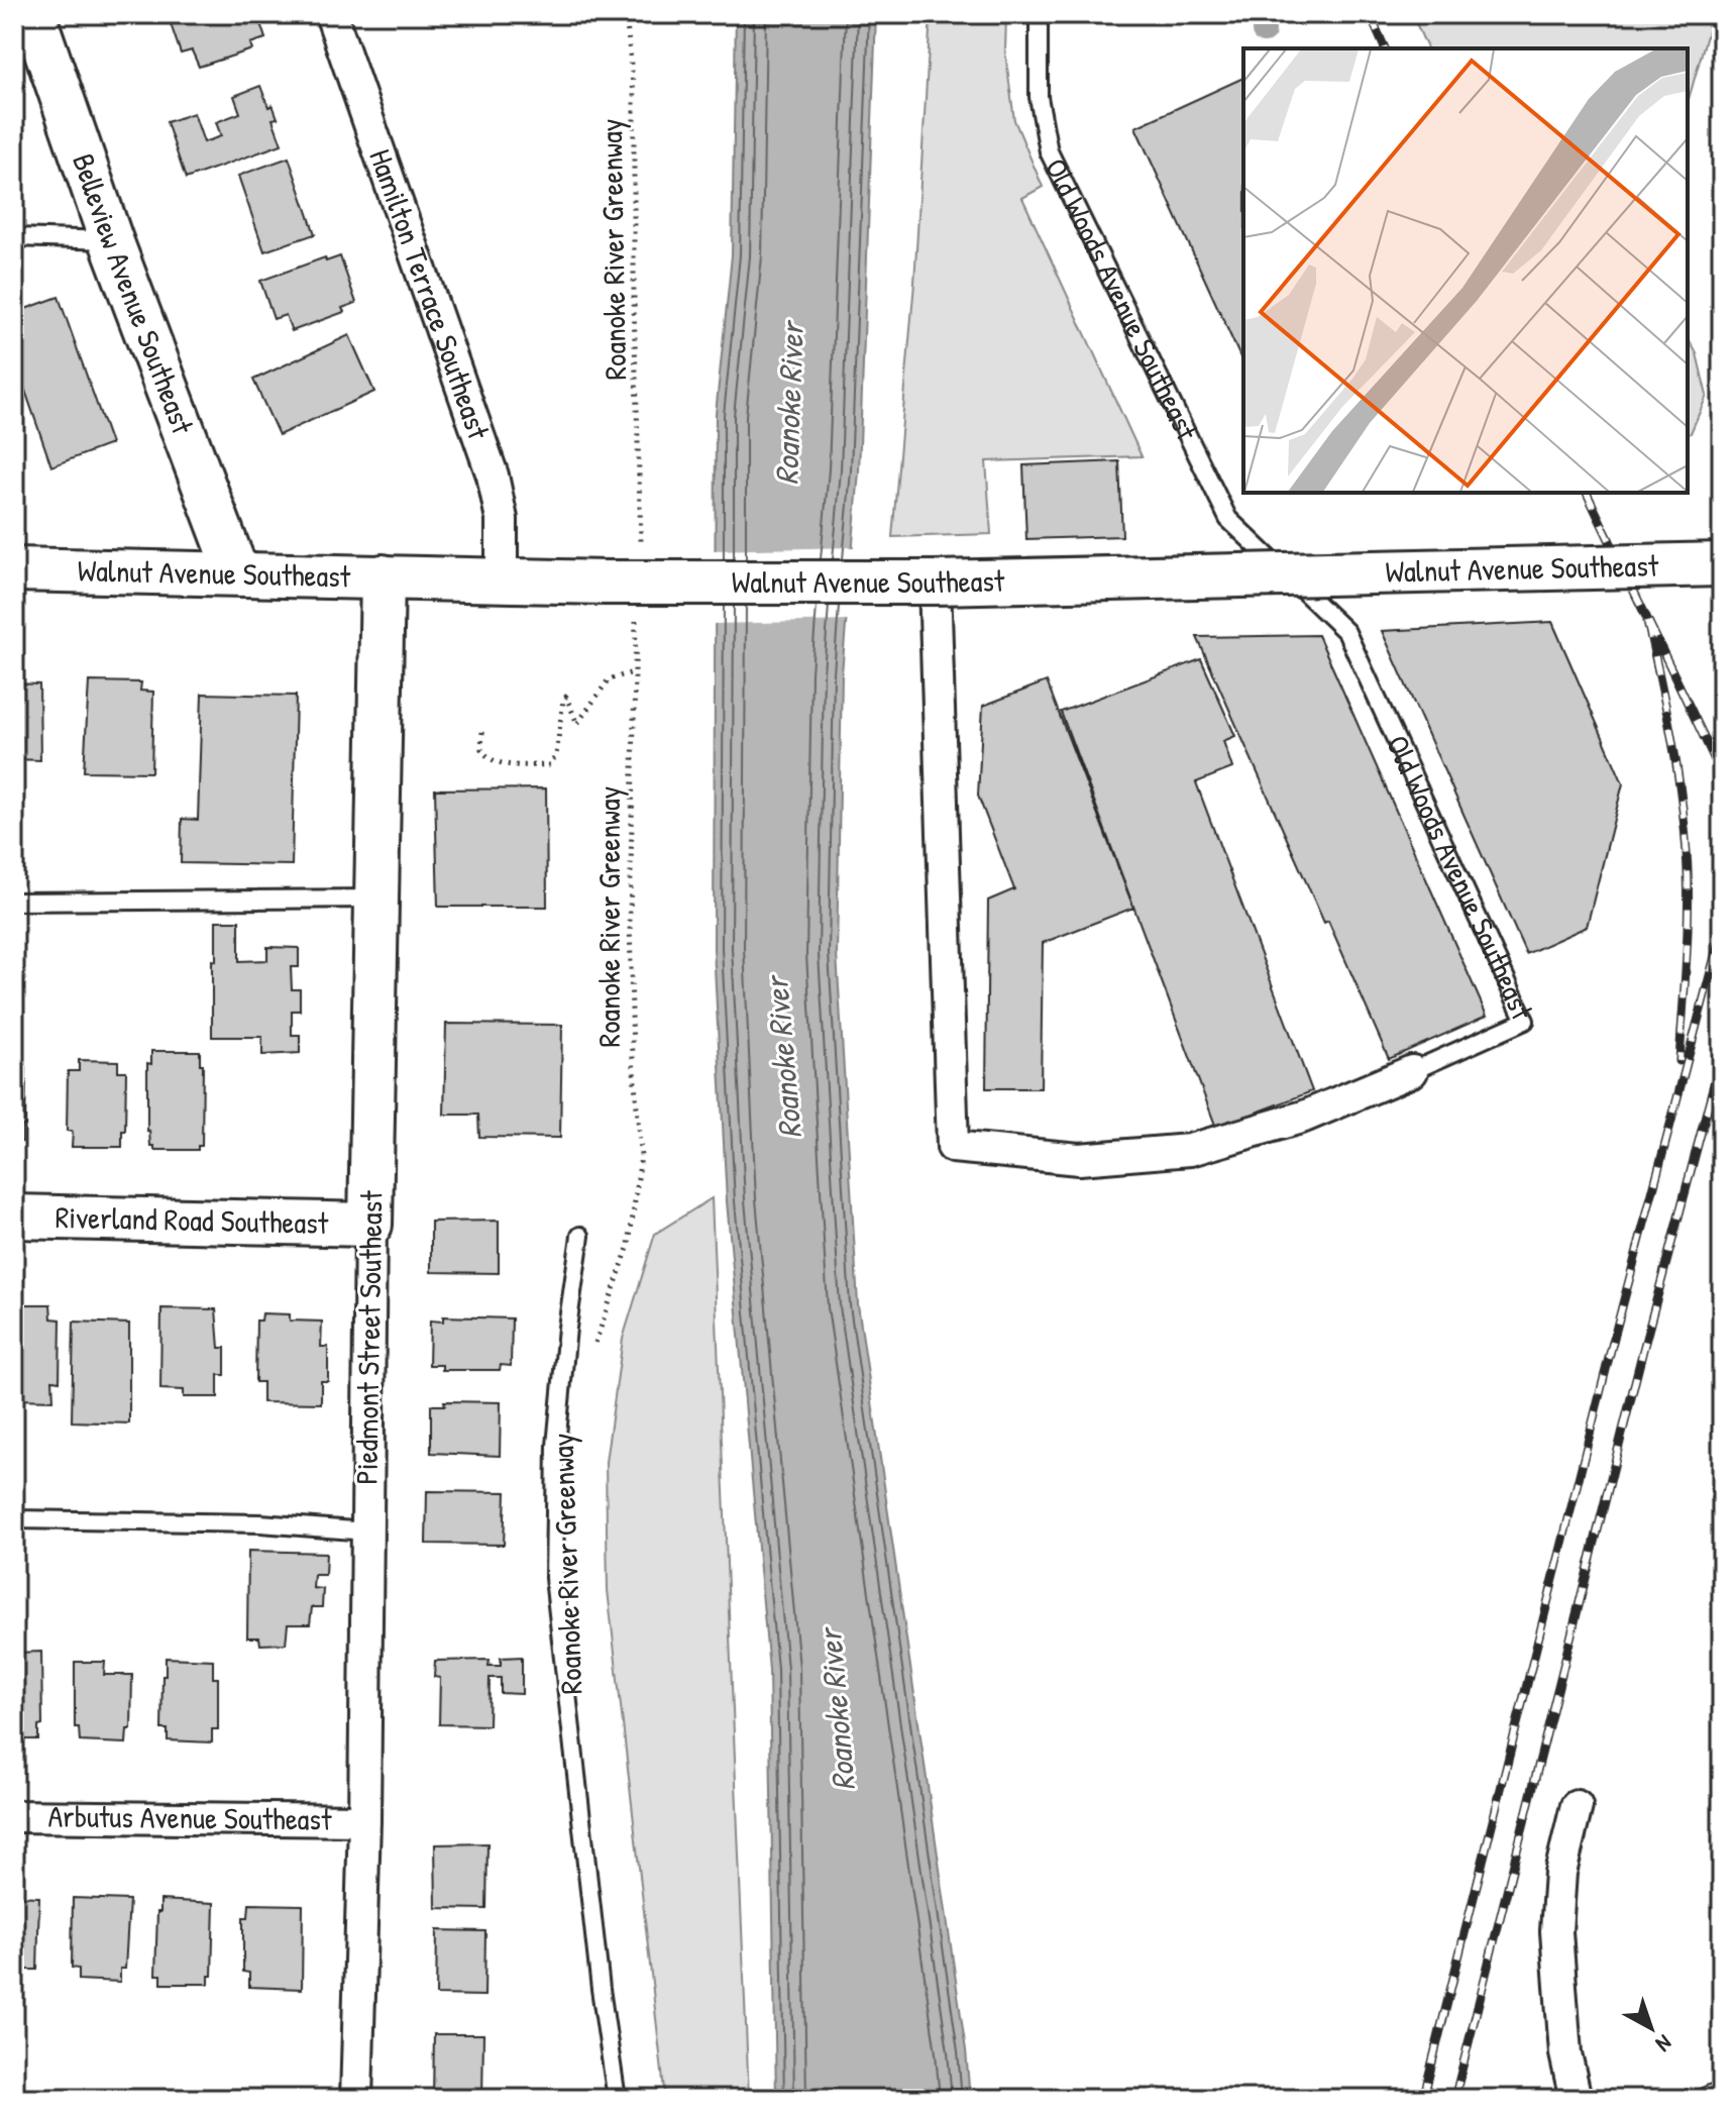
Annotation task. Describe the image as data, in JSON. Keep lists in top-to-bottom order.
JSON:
{
  "streets": {
    "main road": [
      "Belleview Avenue Southeast",
      "Walnut Avenue Southeast",
      "Riverland Road Southeast",
      "Piedmont Street Southeast"
    ],
    "street": ["Hamilton Terrace Southeast", "Old Woods Avenue Southeast", "Arbutus Avenue Southeast"],
    "path": ["Roanoke River Greenway"]
  },
  "crossings": [
    ["Hamilton Terrace Southeast", "Walnut Avenue Southeast"],
    ["Belleview Avenue Southeast", "Walnut Avenue Southeast"],
    ["Old Woods Avenue Southeast", "Walnut Avenue Southeast"],
    ["Walnut Avenue Southeast", "Piedmont Street Southeast"],
    ["Riverland Road Southeast", "Piedmont Street Southeast"],
    ["Piedmont Street Southeast", "Arbutus Avenue Southeast"]
  ],
  "water": ["Roanoke River"],
  "north": "bottom right"
}
